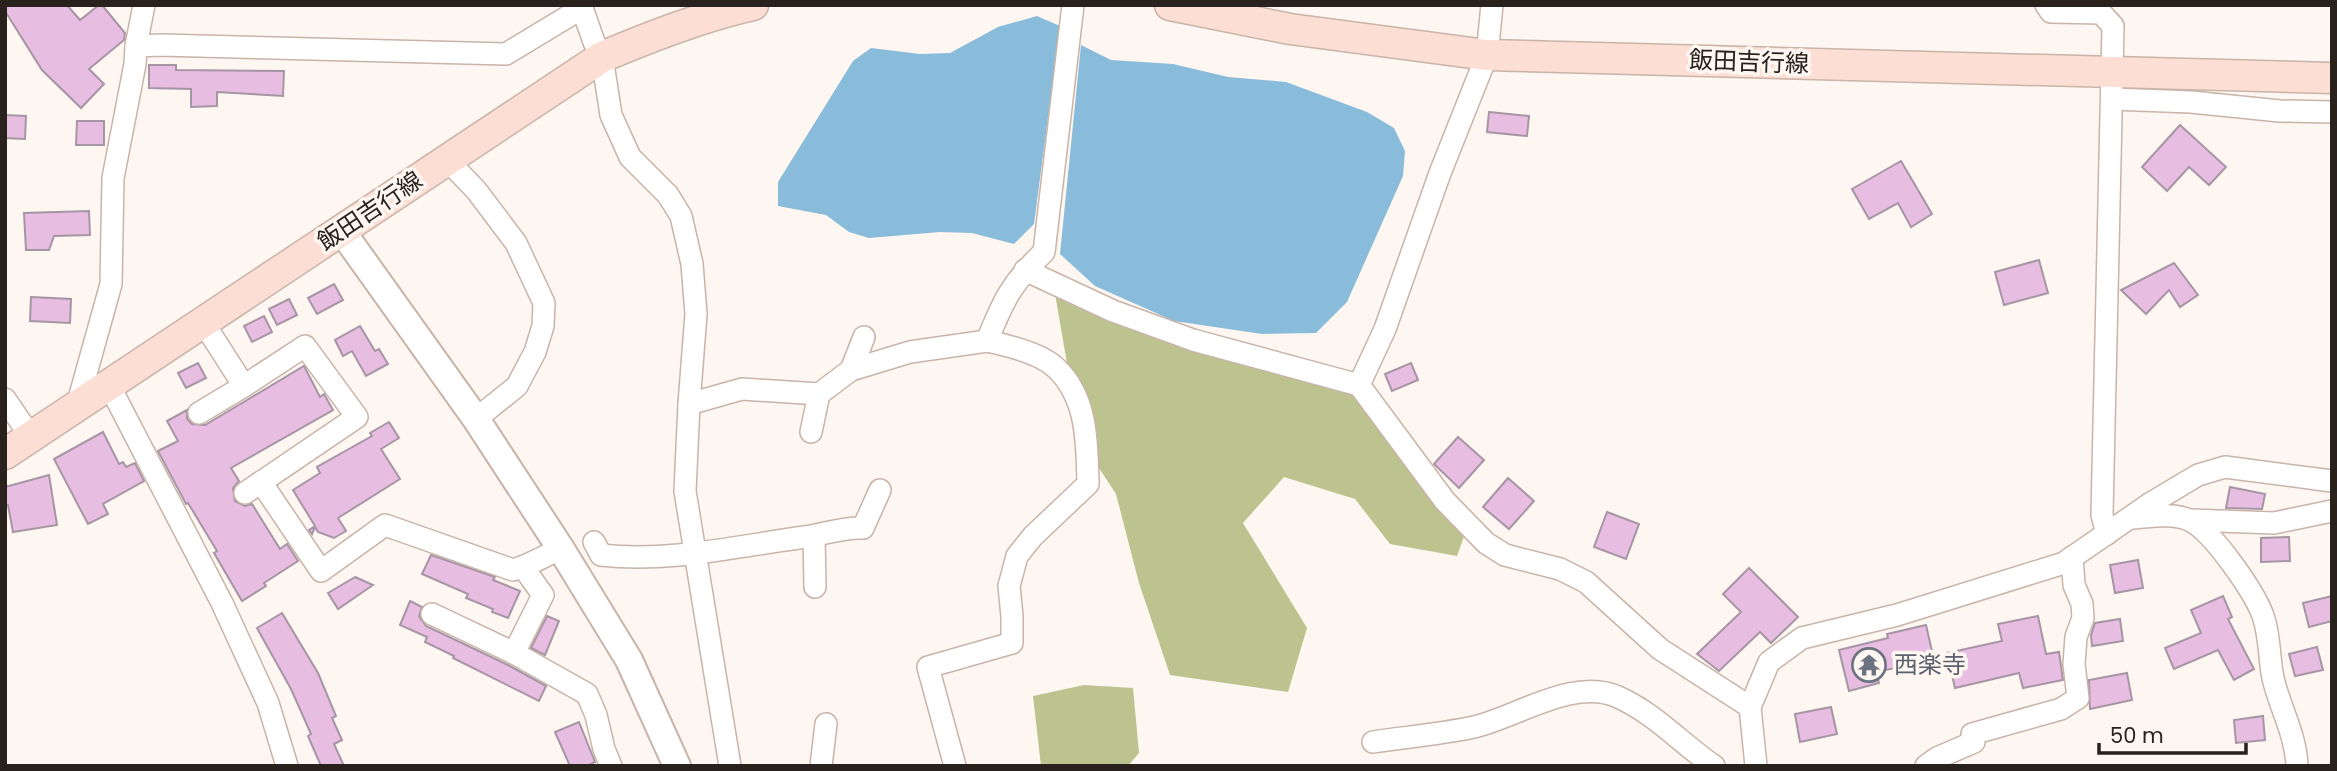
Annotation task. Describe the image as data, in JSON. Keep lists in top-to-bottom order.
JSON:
{
  "streets": {
    "main road": ["飯田吉行線"]
  },
  "places": {
    "temple": ["西楽寺"]
  },
  "scale_bar": "50 m"
}
